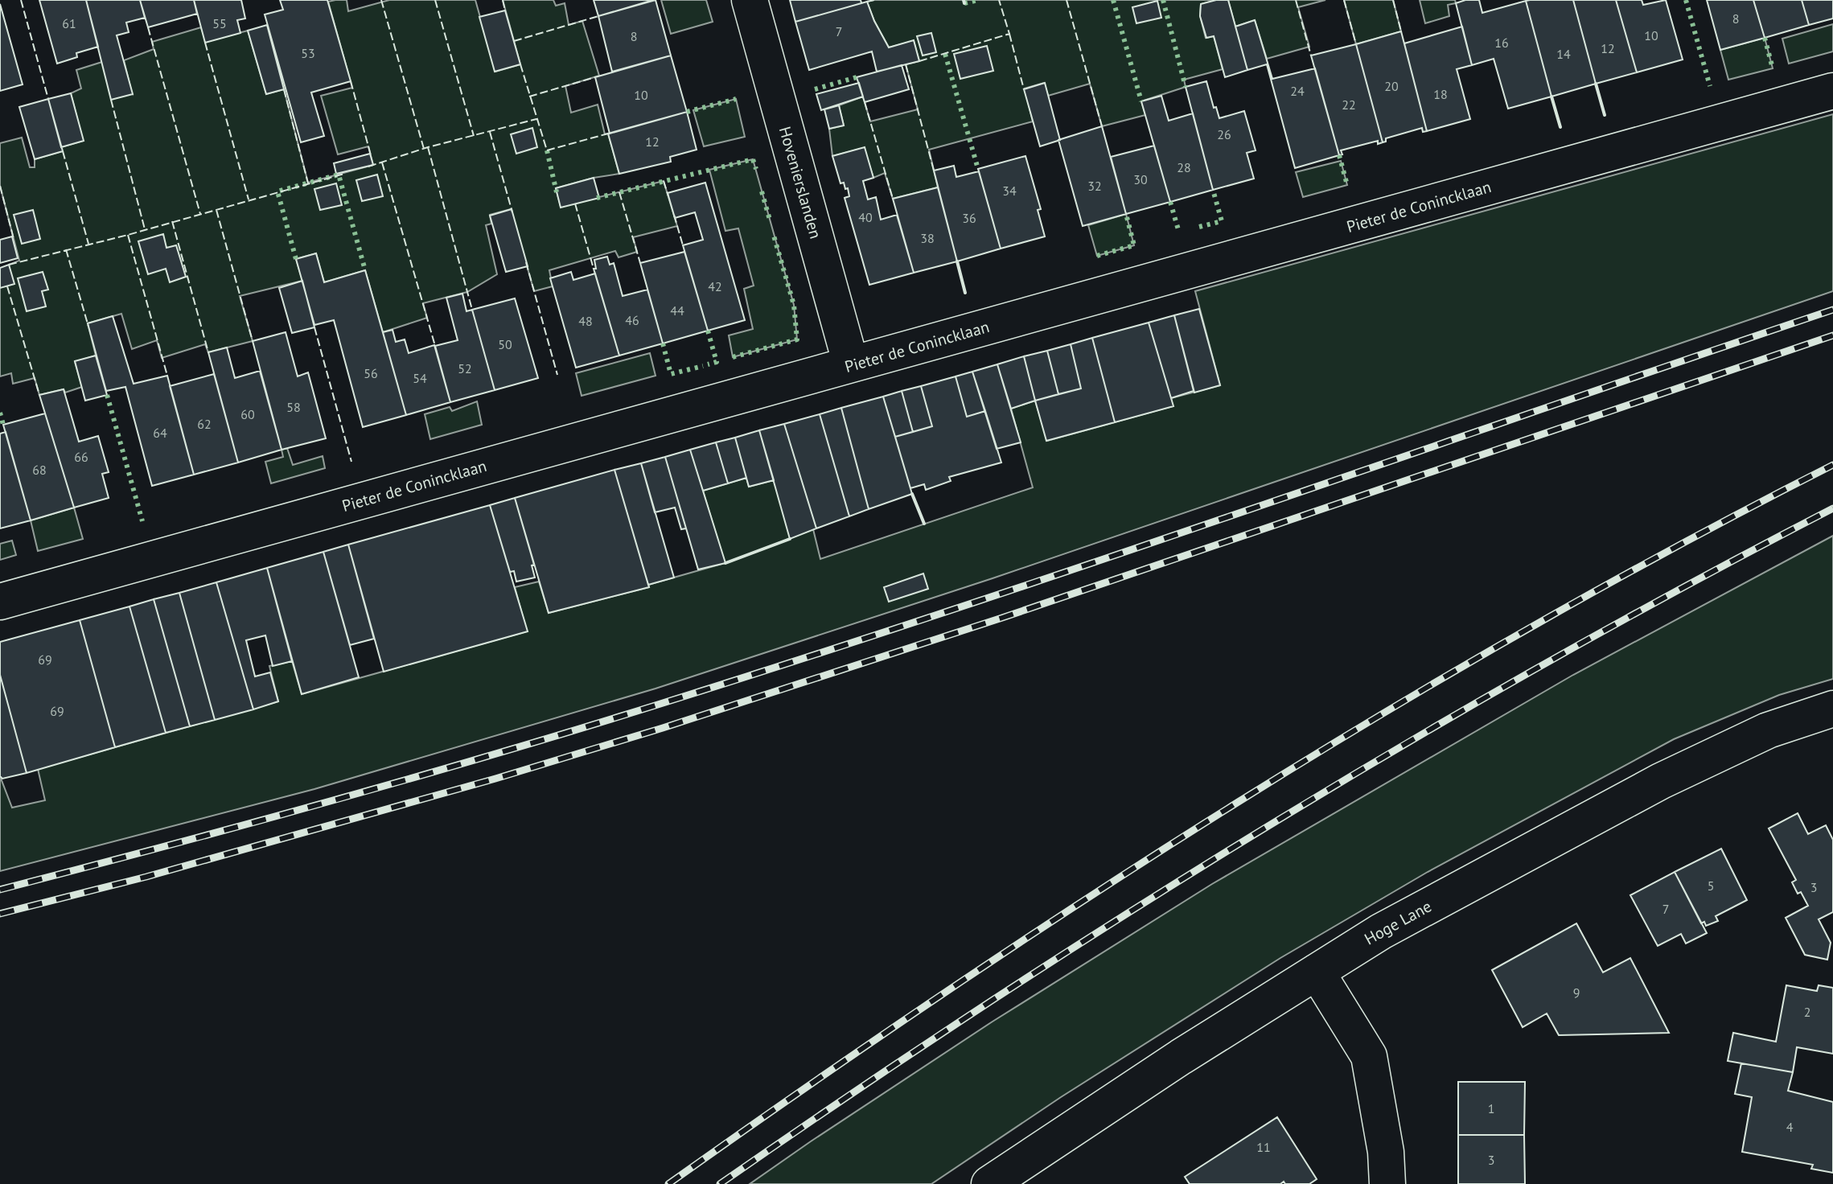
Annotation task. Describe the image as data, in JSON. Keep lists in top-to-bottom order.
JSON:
{
  "streets": {
    "street": ["Hovenierslanden", "Pieter de Conincklaan", "Hoge Lane"]
  },
  "crossings": [
    ["Hovenierslanden", "Pieter de Conincklaan"]
  ],
  "house_numbers": [
    "8",
    "61",
    "55",
    "7",
    "10",
    "8",
    "16",
    "12",
    "53",
    "14",
    "20",
    "24",
    "18",
    "10",
    "22",
    "26",
    "12",
    "28",
    "30",
    "32",
    "34",
    "40",
    "36",
    "38",
    "42",
    "44",
    "46",
    "48",
    "50",
    "52",
    "56",
    "54",
    "58",
    "60",
    "62",
    "64",
    "66",
    "68",
    "69",
    "69",
    "5",
    "3",
    "7",
    "9",
    "2",
    "1",
    "4",
    "11",
    "3"
  ]
}
